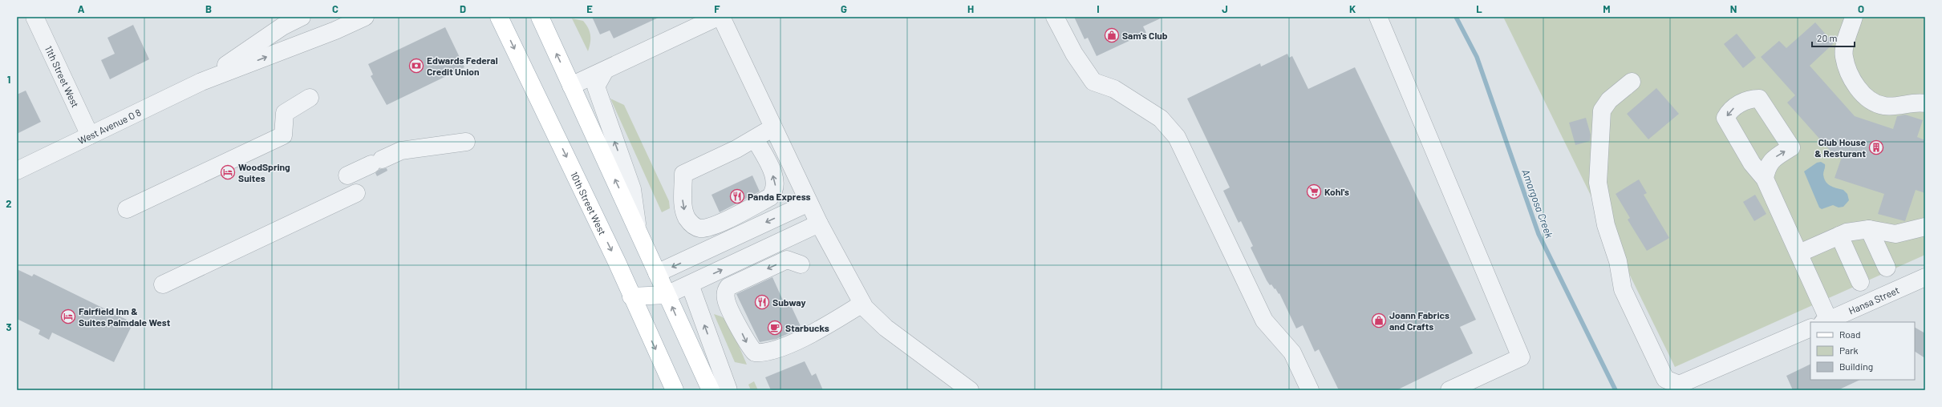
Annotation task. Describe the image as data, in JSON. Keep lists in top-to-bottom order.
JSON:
{
  "streets": {
    "main road": ["10th Street West"],
    "street": ["11th Street West", "West Avenue O 8", "Hansa Street"]
  },
  "crossings": [
    ["11th Street West", "West Avenue O 8"]
  ],
  "water": ["Amargosa Creek"],
  "places": {
    "shop": ["Sam's Club", "Joann Fabrics and Crafts"],
    "bank": ["Edwards Federal Credit Union"],
    "building": ["Club House & Resturant"],
    "hotel": ["WoodSpring Suites", "Fairfield Inn & Suites Palmdale West"],
    "supermarket": ["Kohl's"],
    "restaurant": ["Panda Express", "Subway"],
    "cafe": ["Starbucks"]
  },
  "legend": ["Road", "Park", "Building"],
  "scale_bar": "20 m",
  "grid": {
    "columns": [
      "A",
      "B",
      "C",
      "D",
      "E",
      "F",
      "G",
      "H",
      "I",
      "J",
      "K",
      "L",
      "M",
      "N",
      "O"
    ],
    "rows": ["1", "2", "3"]
  }
}
